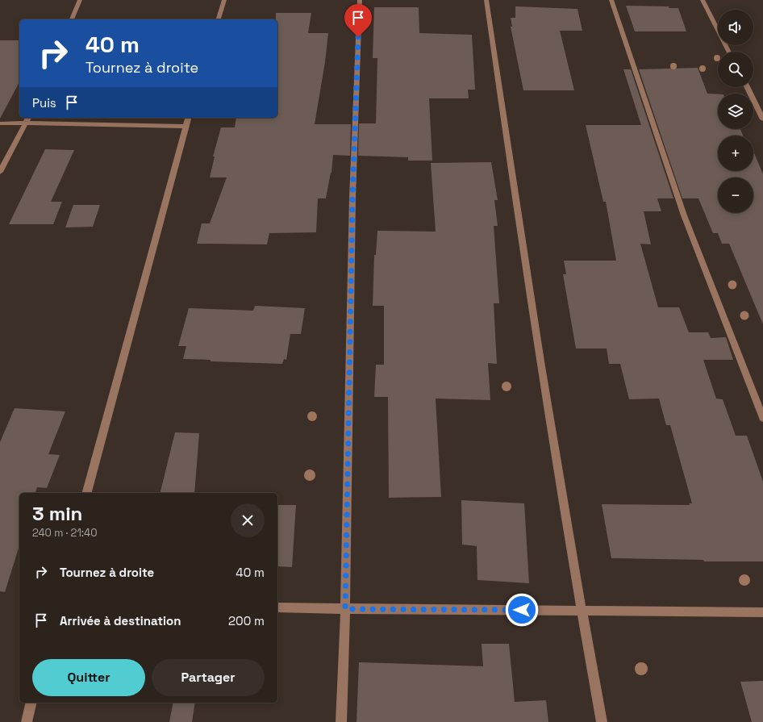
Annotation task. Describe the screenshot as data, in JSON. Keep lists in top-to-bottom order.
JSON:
{
  "page": {
    "map_buttons": ["+", "−"],
    "turn": ["40 m", "Tournez à droite"],
    "then": "Puis",
    "heading": ["3 min", "240 m · 21:40"],
    "list": [
      {
        "name": "Tournez à droite",
        "value": "40 m"
      },
      {
        "name": "Arrivée à destination",
        "value": "200 m"
      }
    ],
    "buttons": ["Quitter", "Partager"]
  }
}
